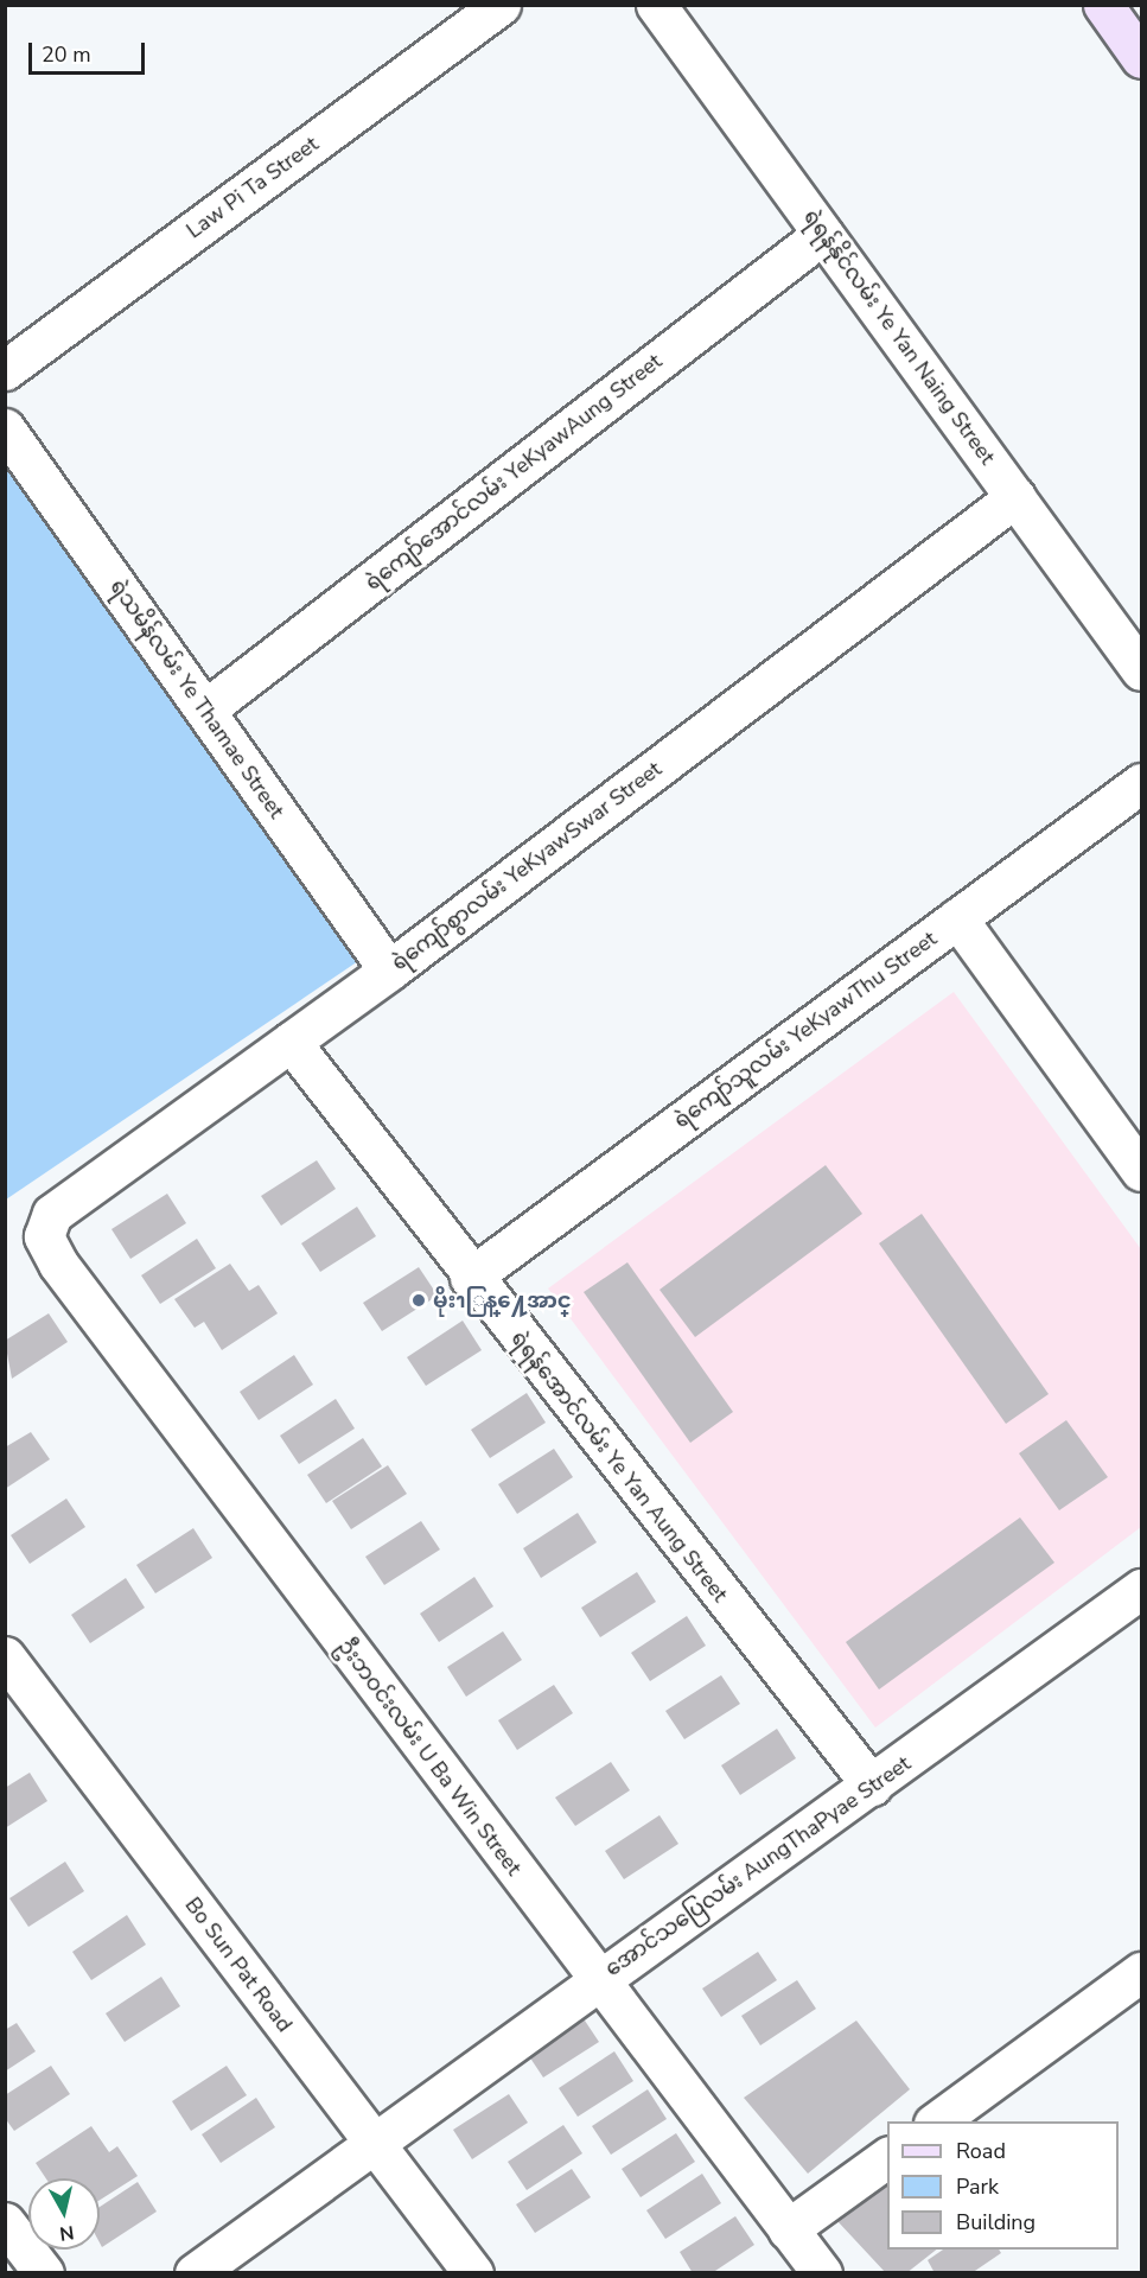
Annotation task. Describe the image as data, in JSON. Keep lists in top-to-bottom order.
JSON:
{
  "streets": {
    "street": [
      "Law Pi Ta Street",
      "ရဲရန်နိုင်လမ်း Ye Yan Naing Street",
      "ရဲကျော်အောင်လမ်း YeKyawAung Street",
      "ရဲသမိန်လမ်း Ye Thamae Street",
      "ရဲကျော်စွာလမ်း YeKyawSwar Street",
      "ရဲကျော်သူလမ်း YeKyawThu Street",
      "ရဲရန်အောင်လမ်း Ye Yan Aung Street",
      "ဦးဘဝင်းလမ်း U Ba Win Street",
      "အောင်သပြေလမ်း AungThaPyae Street",
      "Bo Sun Pat Road"
    ]
  },
  "crossings": [
    ["ရဲရန်နိုင်လမ်း Ye Yan Naing Street", "ရဲကျော်အောင်လမ်း YeKyawAung Street"],
    ["ရဲရန်နိုင်လမ်း Ye Yan Naing Street", "ရဲကျော်စွာလမ်း YeKyawSwar Street"],
    ["ရဲကျော်အောင်လမ်း YeKyawAung Street", "ရဲသမိန်လမ်း Ye Thamae Street"],
    ["ရဲသမိန်လမ်း Ye Thamae Street", "ရဲကျော်စွာလမ်း YeKyawSwar Street"],
    ["ရဲကျော်စွာလမ်း YeKyawSwar Street", "ရဲရန်အောင်လမ်း Ye Yan Aung Street"],
    ["ရဲကျော်စွာလမ်း YeKyawSwar Street", "ဦးဘဝင်းလမ်း U Ba Win Street"],
    ["ရဲကျော်သူလမ်း YeKyawThu Street", "ရဲရန်အောင်လမ်း Ye Yan Aung Street"],
    ["ရဲရန်အောင်လမ်း Ye Yan Aung Street", "အောင်သပြေလမ်း AungThaPyae Street"],
    ["ဦးဘဝင်းလမ်း U Ba Win Street", "အောင်သပြေလမ်း AungThaPyae Street"],
    ["အောင်သပြေလမ်း AungThaPyae Street", "Bo Sun Pat Road"]
  ],
  "places": ["မိုးၫြန္႔ေအာင္"],
  "legend": ["Road", "Park", "Building"],
  "scale_bar": "20 m",
  "north": "bottom"
}
